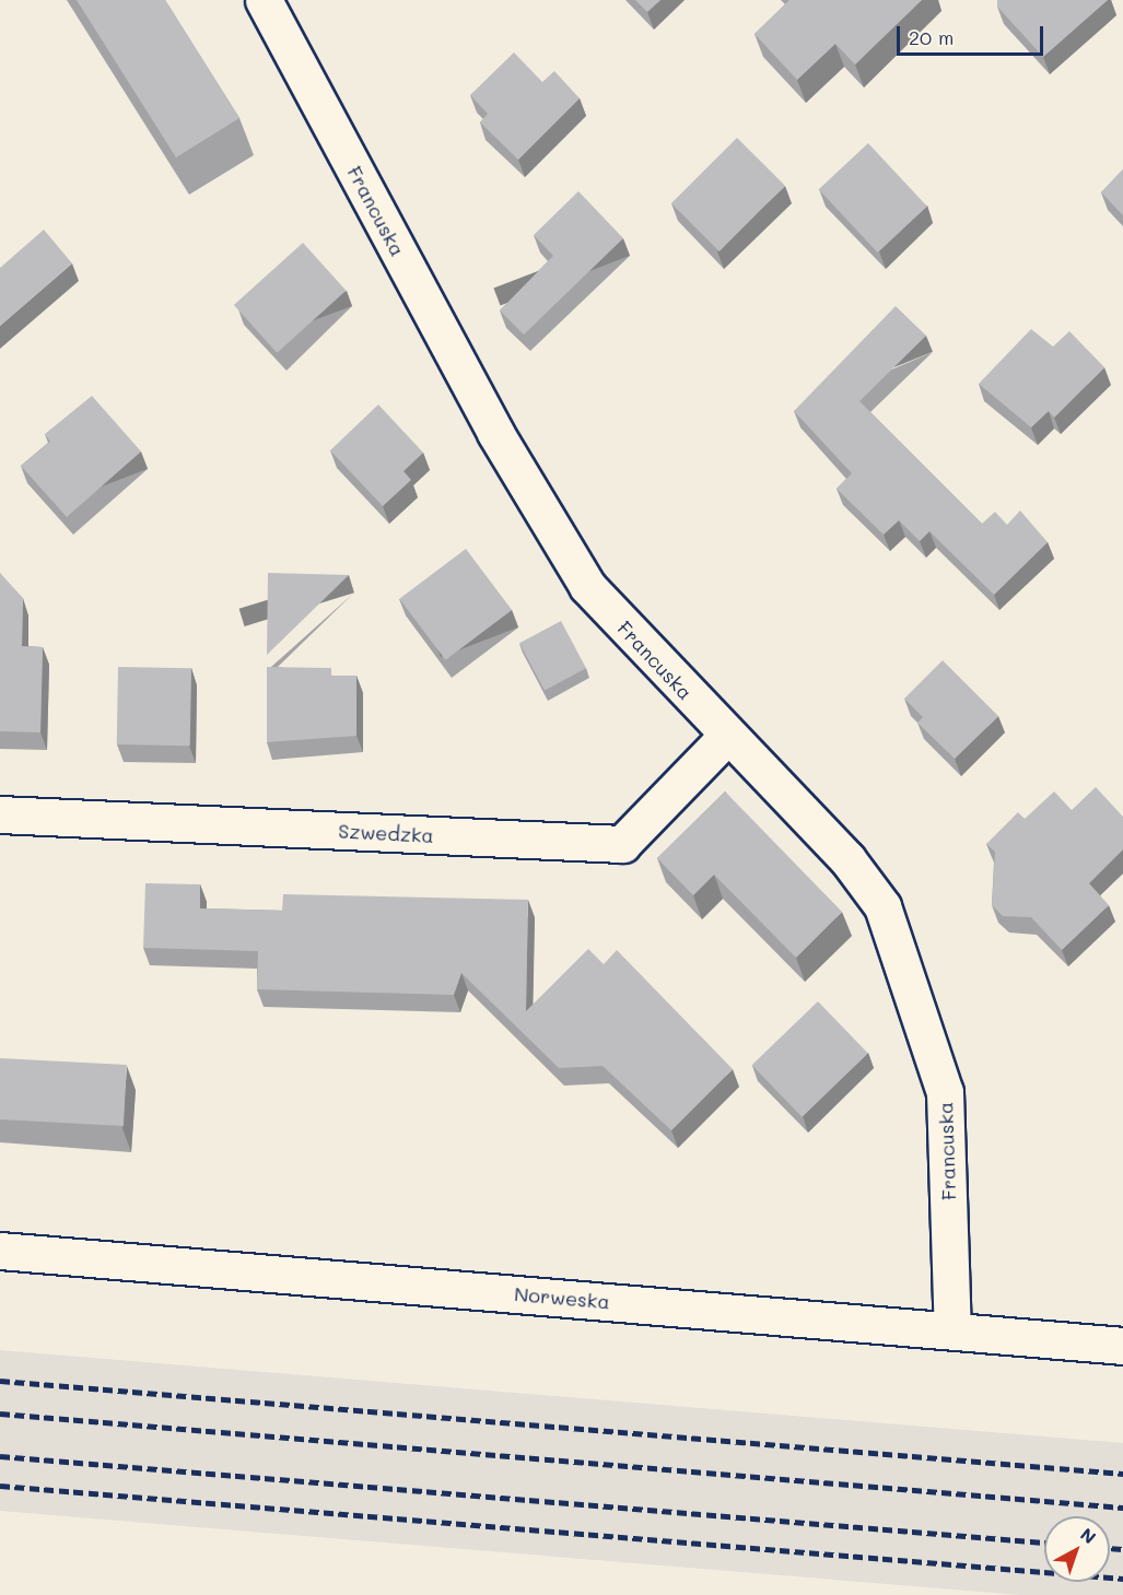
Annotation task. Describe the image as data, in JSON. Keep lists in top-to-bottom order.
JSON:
{
  "streets": {
    "street": ["Francuska", "Szwedzka", "Norweska"]
  },
  "crossings": [
    ["Francuska", "Szwedzka"],
    ["Francuska", "Norweska"]
  ],
  "scale_bar": "20 m",
  "north": "top right"
}
